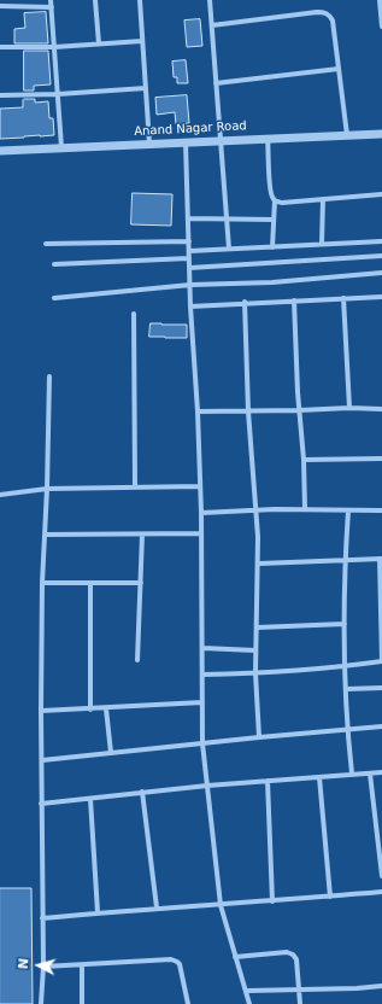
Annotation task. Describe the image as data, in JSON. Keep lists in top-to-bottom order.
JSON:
{
  "streets": {
    "street": ["Anand Nagar Road"]
  },
  "north": "left"
}
